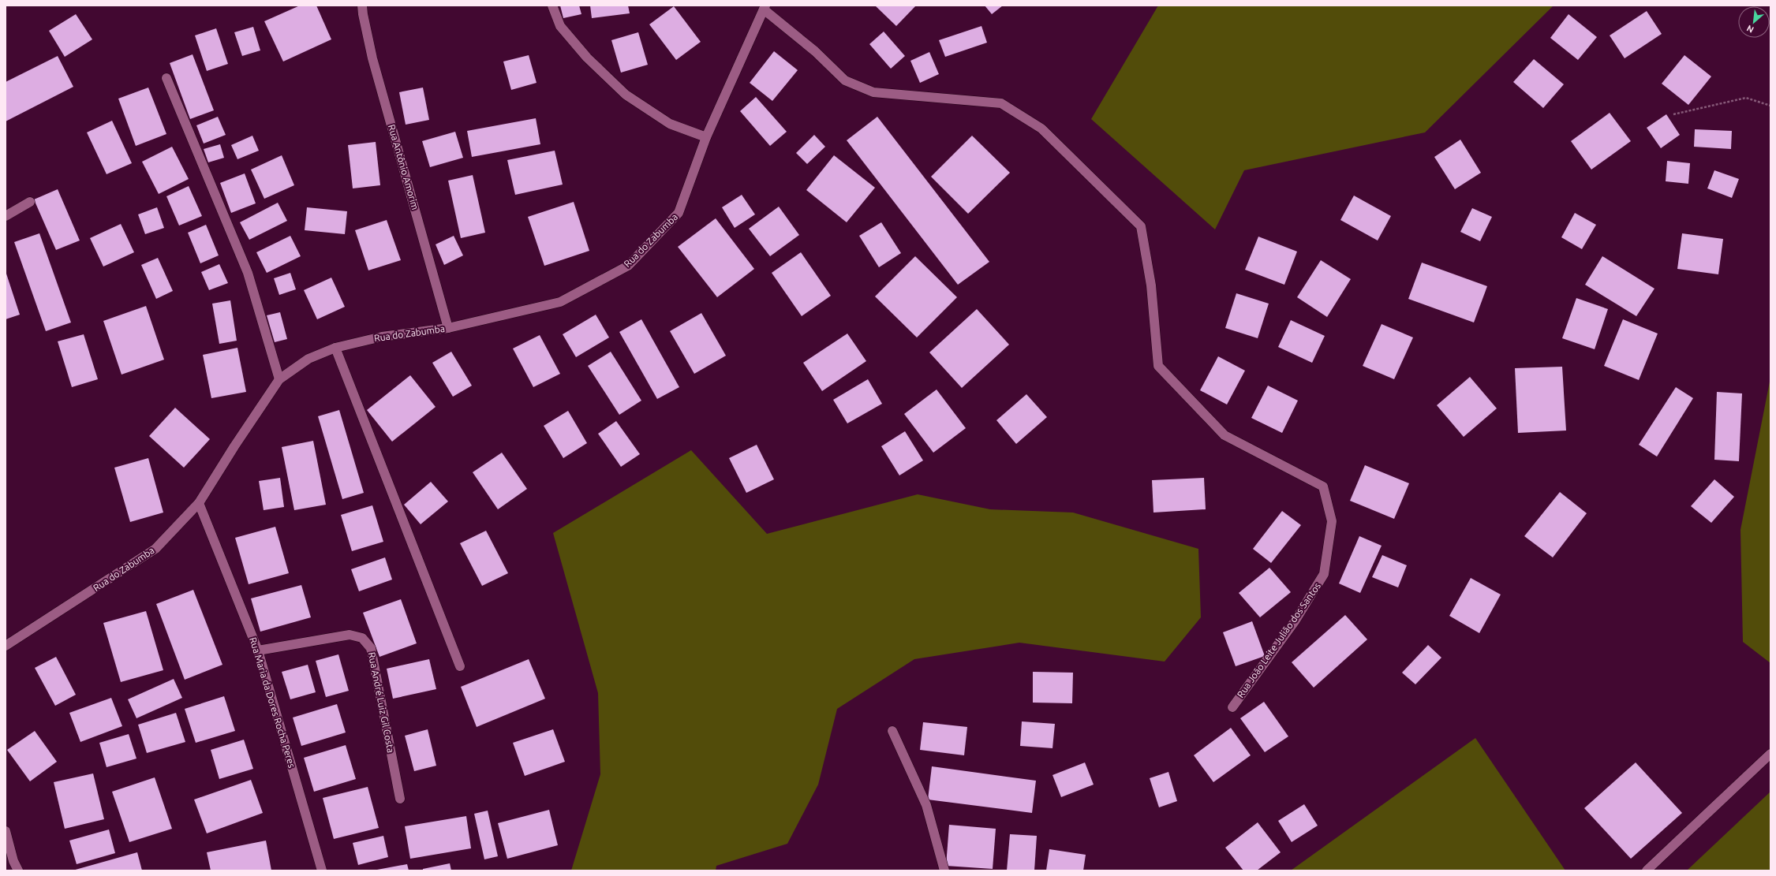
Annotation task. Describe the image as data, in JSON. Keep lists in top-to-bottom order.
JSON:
{
  "streets": {
    "street": [
      "Rua Antônio Amorim",
      "Rua do Zabumba",
      "Rua João Leite Julião dos Santos",
      "Rua Maria da Dores Rocha Peres",
      "Rua André Luiz Gil Costa"
    ]
  },
  "crossings": [
    ["Rua Antônio Amorim", "Rua do Zabumba"],
    ["Rua do Zabumba", "Rua João Leite Julião dos Santos"],
    ["Rua do Zabumba", "Rua Maria da Dores Rocha Peres"],
    ["Rua Maria da Dores Rocha Peres", "Rua André Luiz Gil Costa"]
  ],
  "north": "bottom left"
}
